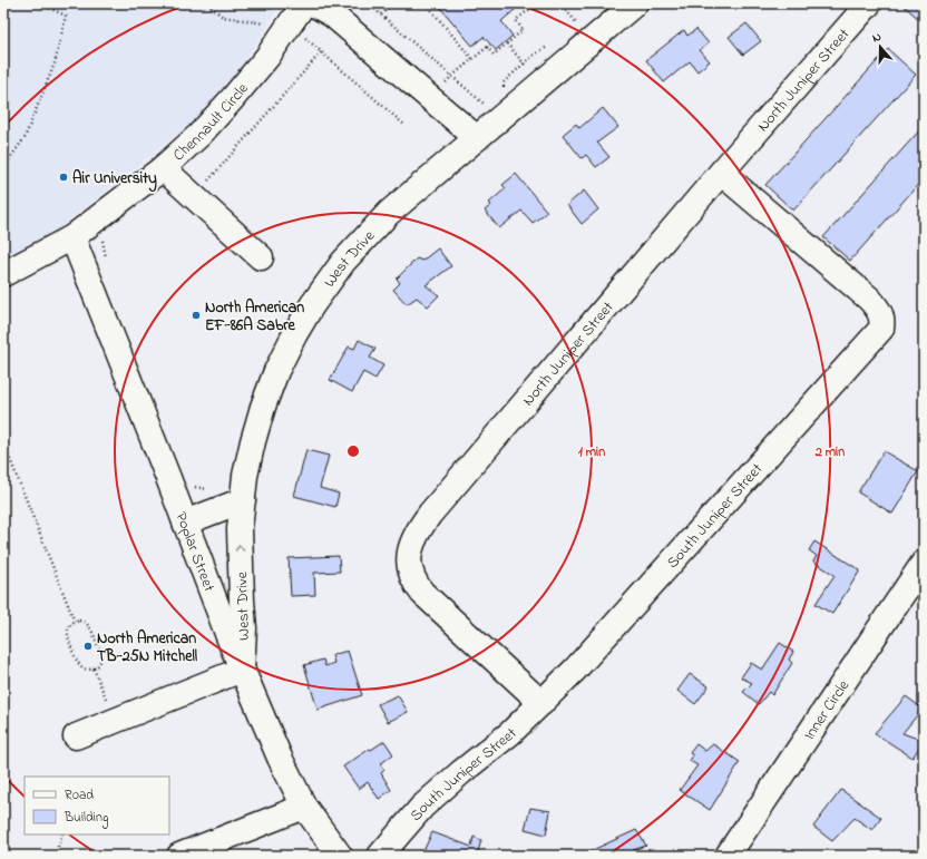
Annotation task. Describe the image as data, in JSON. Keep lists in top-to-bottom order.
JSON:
{
  "streets": {
    "street": [
      "North Juniper Street",
      "Chennault Circle",
      "West Drive",
      "South Juniper Street",
      "Poplar Street",
      "Inner Circle"
    ]
  },
  "crossings": [
    ["North Juniper Street", "South Juniper Street"],
    ["Chennault Circle", "Poplar Street"],
    ["West Drive", "Poplar Street"]
  ],
  "places": ["Air University", "North American EF-86A Sabre", "North American TB-25N Mitchell"],
  "legend": ["Road", "Building"],
  "north": "top",
  "rings": ["1 min", "2 min"]
}
